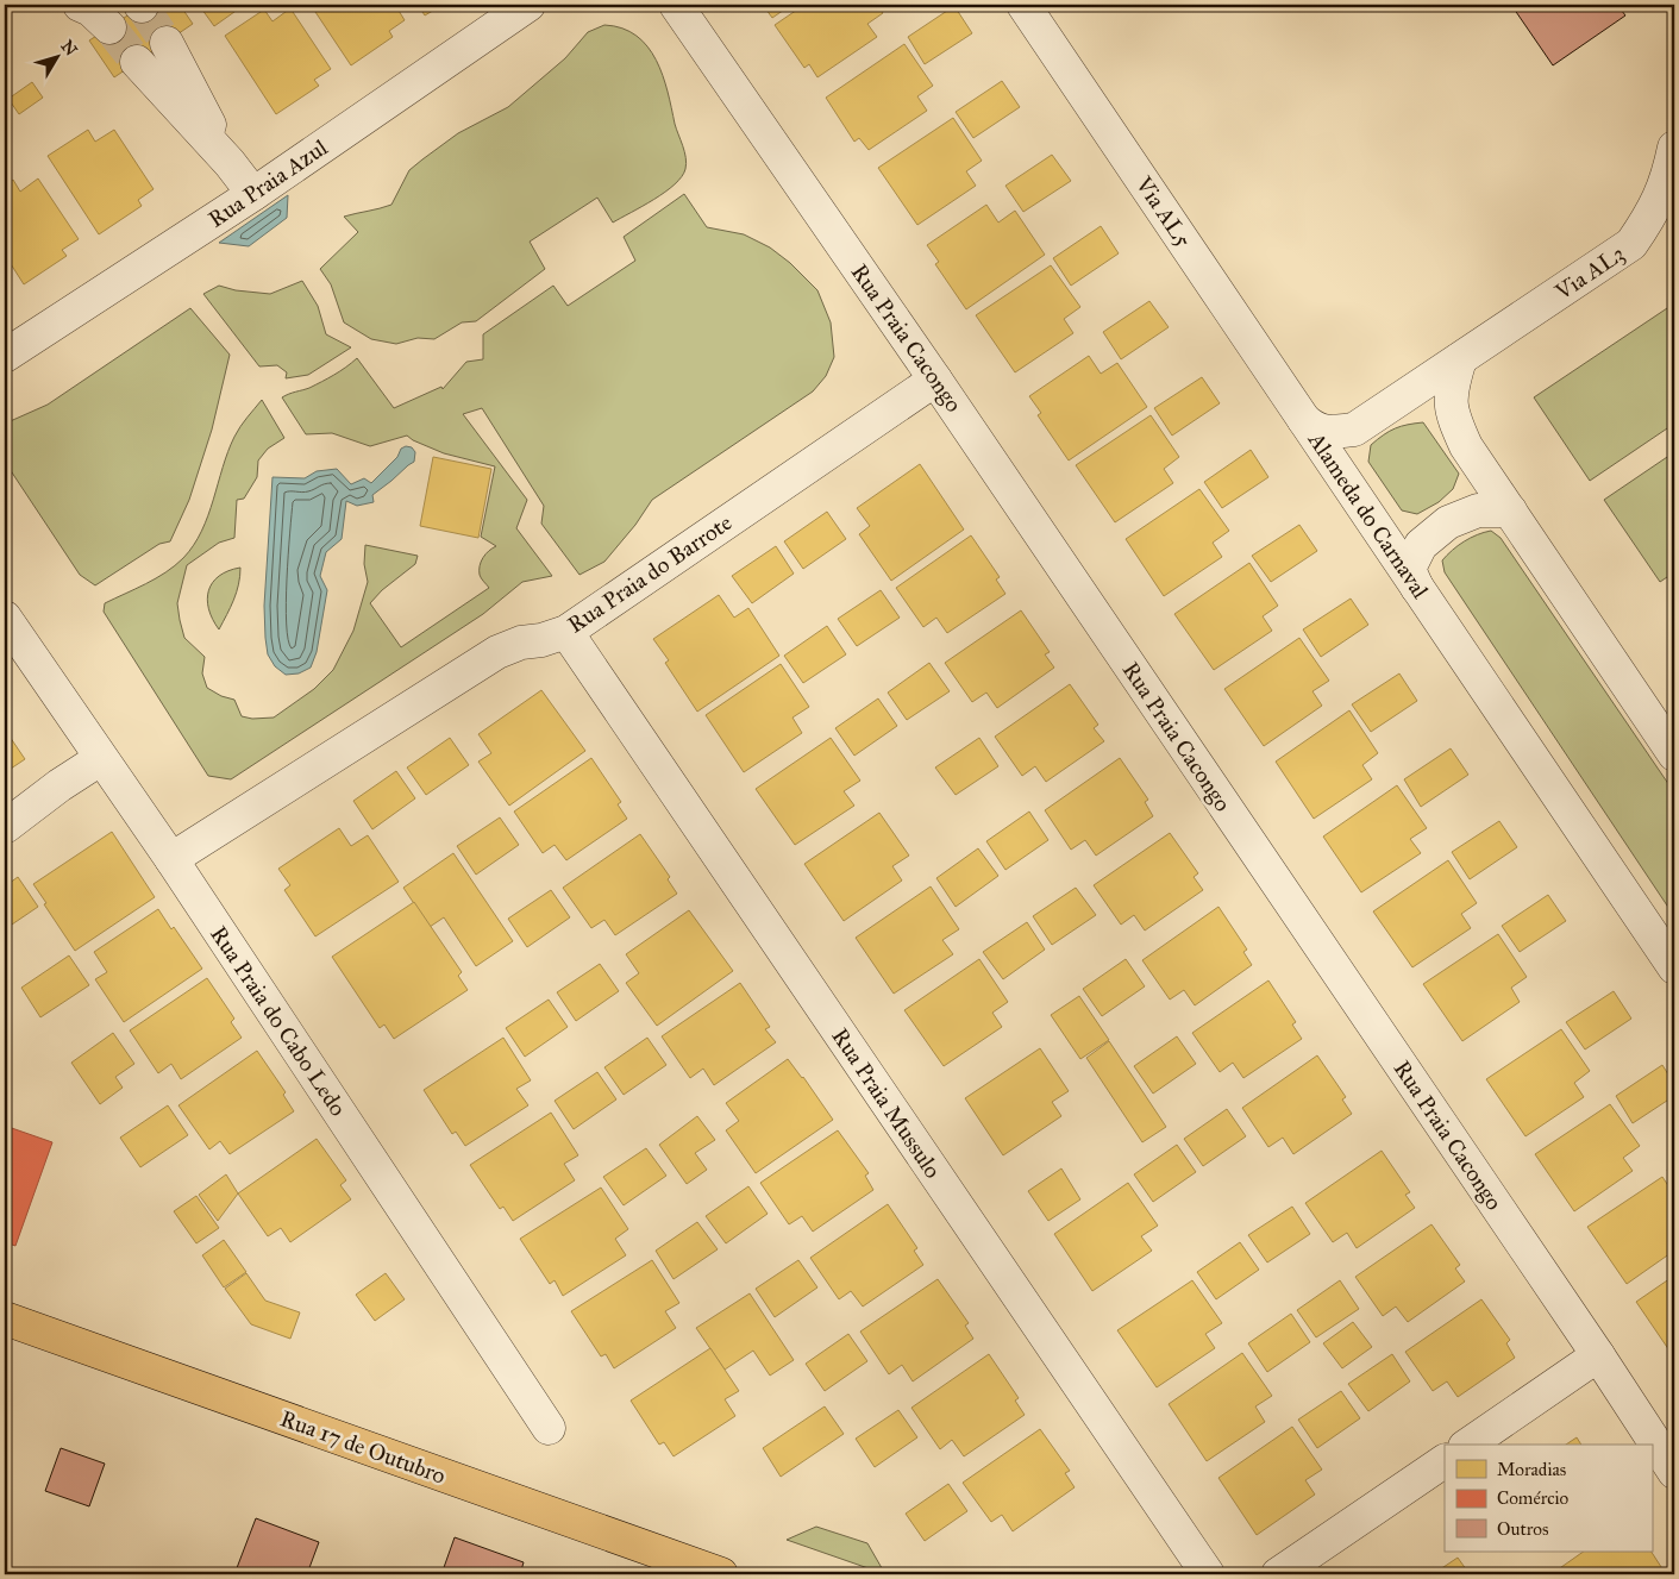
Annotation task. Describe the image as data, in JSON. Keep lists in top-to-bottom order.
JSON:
{
  "streets": {
    "main road": ["Rua 17 de Outubro"],
    "street": [
      "Rua Praia Azul",
      "Via AL5",
      "Via AL3",
      "Rua Praia Cacongo",
      "Alameda do Carnaval",
      "Rua Praia do Barrote",
      "Rua Praia do Cabo Ledo",
      "Rua Praia Mussulo"
    ]
  },
  "crossings": [
    ["Via AL5", "Alameda do Carnaval"],
    ["Via AL3", "Alameda do Carnaval"],
    ["Rua Praia Cacongo", "Rua Praia do Barrote"],
    ["Rua Praia do Barrote", "Rua Praia do Cabo Ledo"],
    ["Rua Praia do Barrote", "Rua Praia Mussulo"]
  ],
  "legend": ["Moradias", "Comércio", "Outros"],
  "north": "top right"
}
